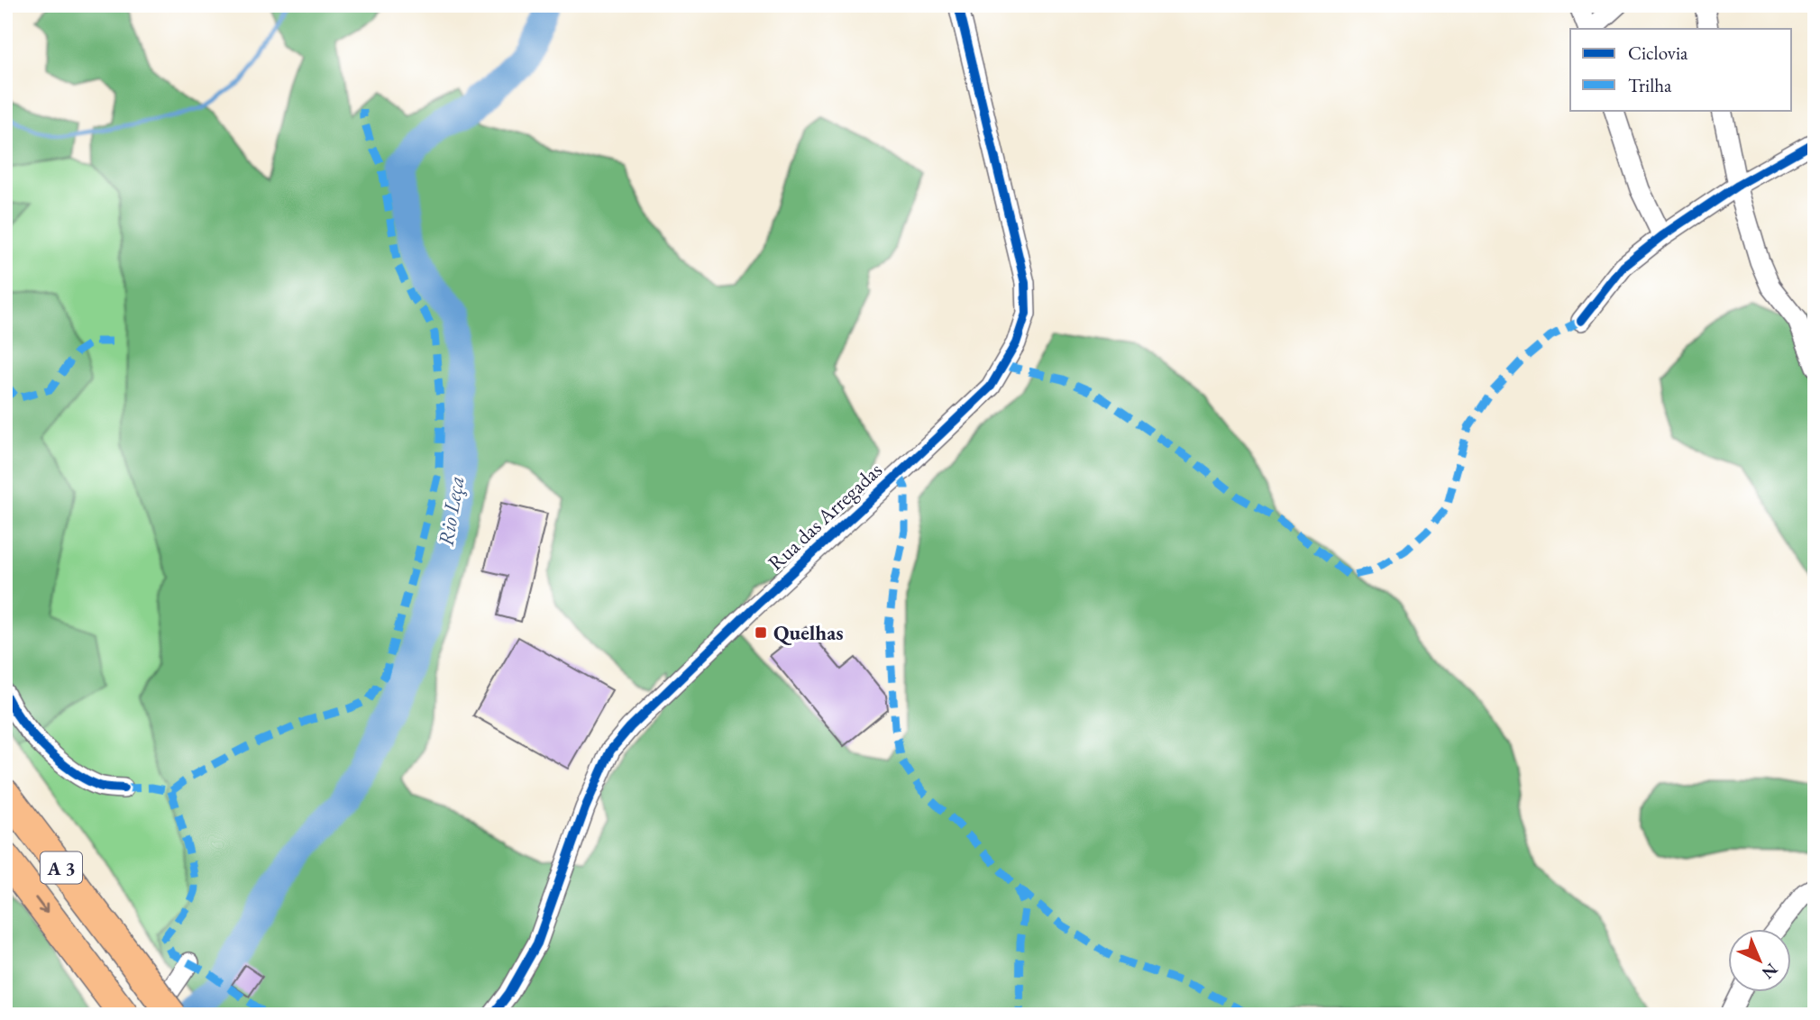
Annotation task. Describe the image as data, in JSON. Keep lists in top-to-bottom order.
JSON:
{
  "streets": {
    "highway": ["A 3"],
    "street": ["Rua das Arregadas"]
  },
  "water": ["Rio Leça"],
  "places": {
    "transit": ["Quelhas"]
  },
  "legend": ["Ciclovia", "Trilha"],
  "north": "bottom right"
}
